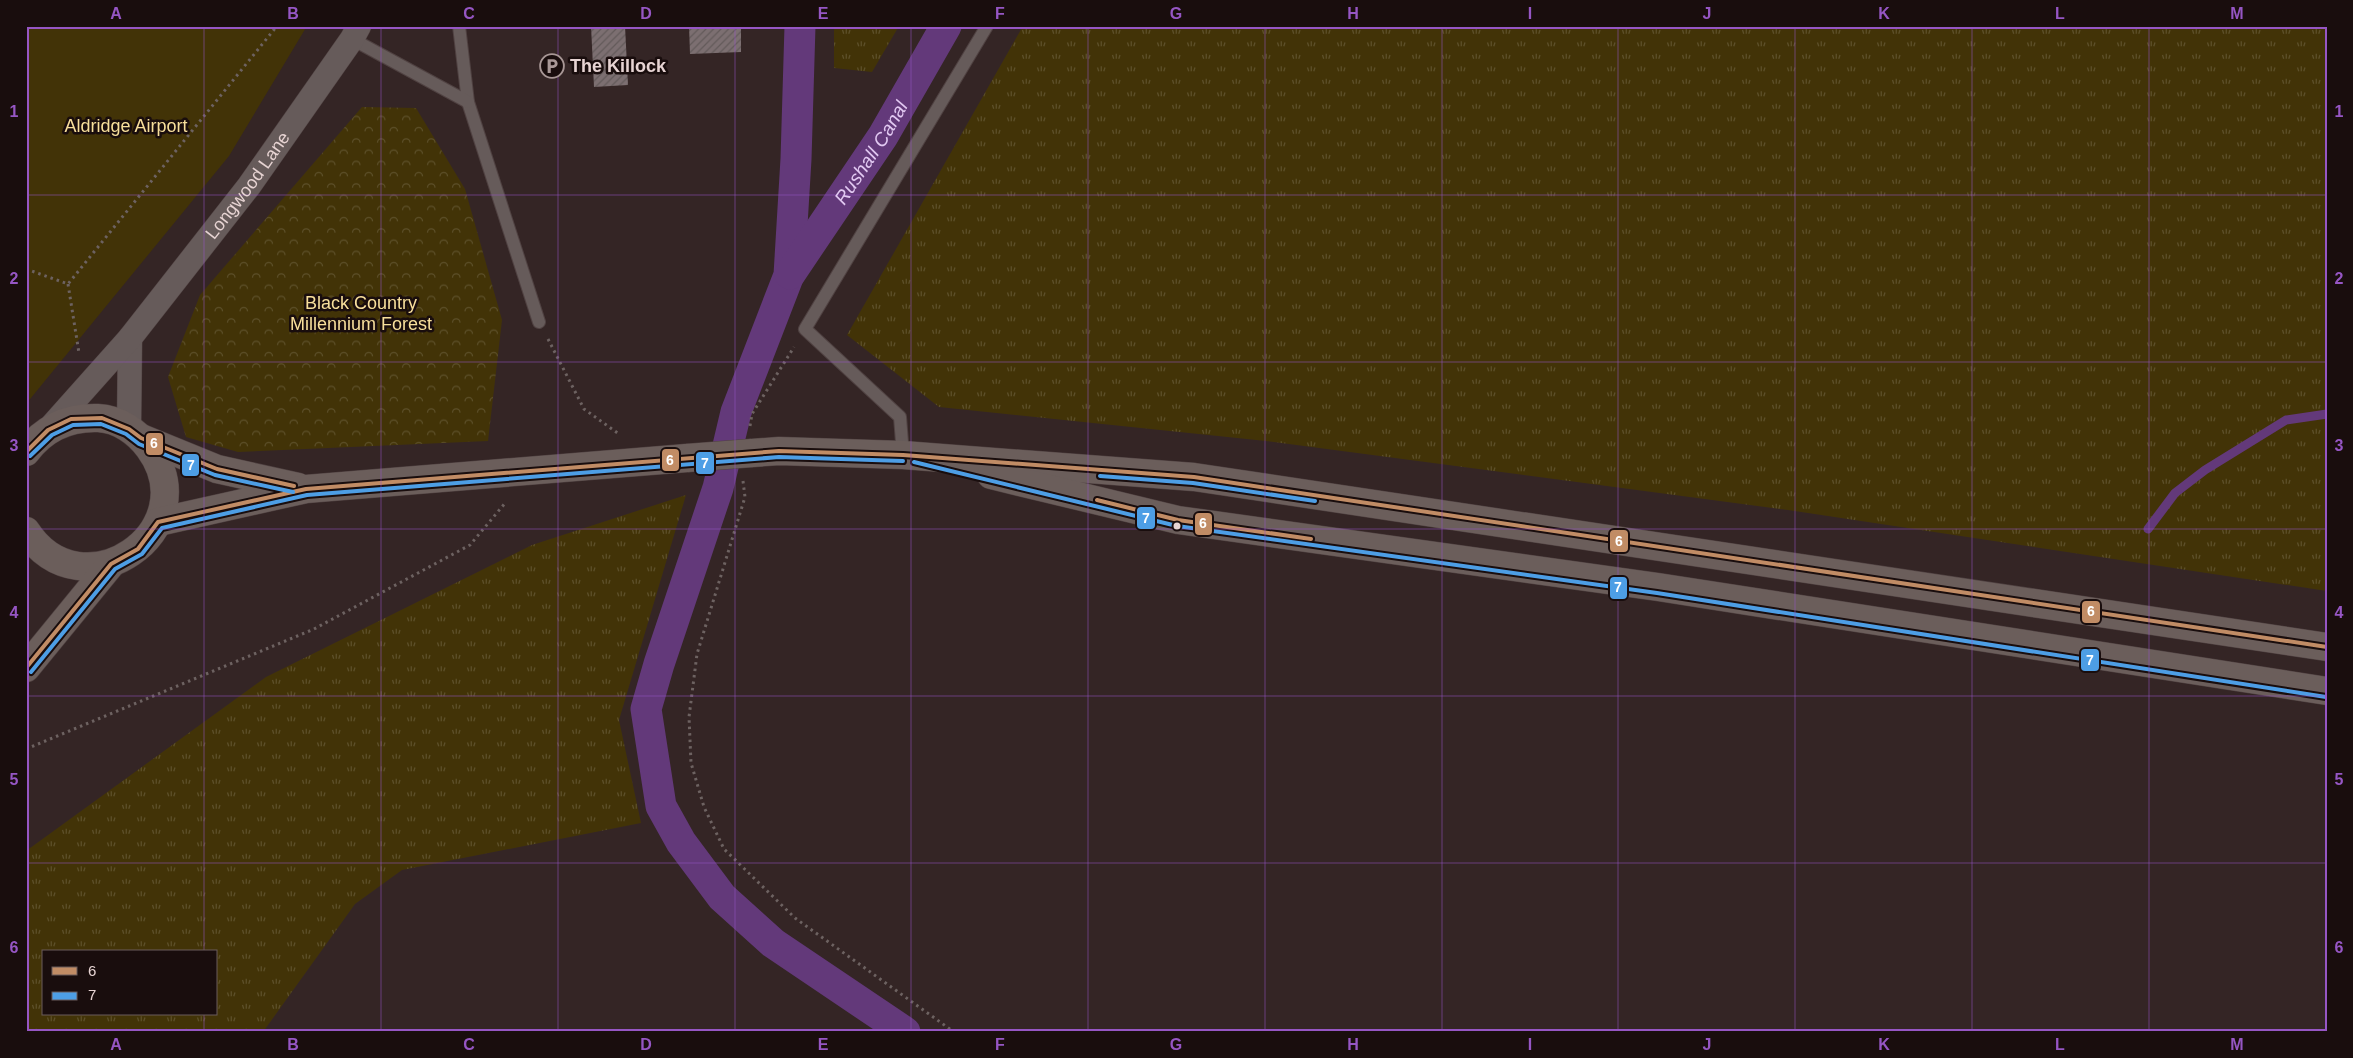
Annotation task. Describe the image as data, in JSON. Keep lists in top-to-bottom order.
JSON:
{
  "streets": {
    "street": ["Longwood Lane"]
  },
  "water": ["Rushall Canal"],
  "parks": ["Aldridge Airport", "Black Country Millennium Forest"],
  "places": {
    "parking": ["The Killock"]
  },
  "lines": ["transit line 6", "transit line 7"],
  "legend": ["6", "7"],
  "grid": {
    "columns": [
      "A",
      "B",
      "C",
      "D",
      "E",
      "F",
      "G",
      "H",
      "I",
      "J",
      "K",
      "L",
      "M"
    ],
    "rows": [
      "1",
      "2",
      "3",
      "4",
      "5",
      "6"
    ]
  }
}
